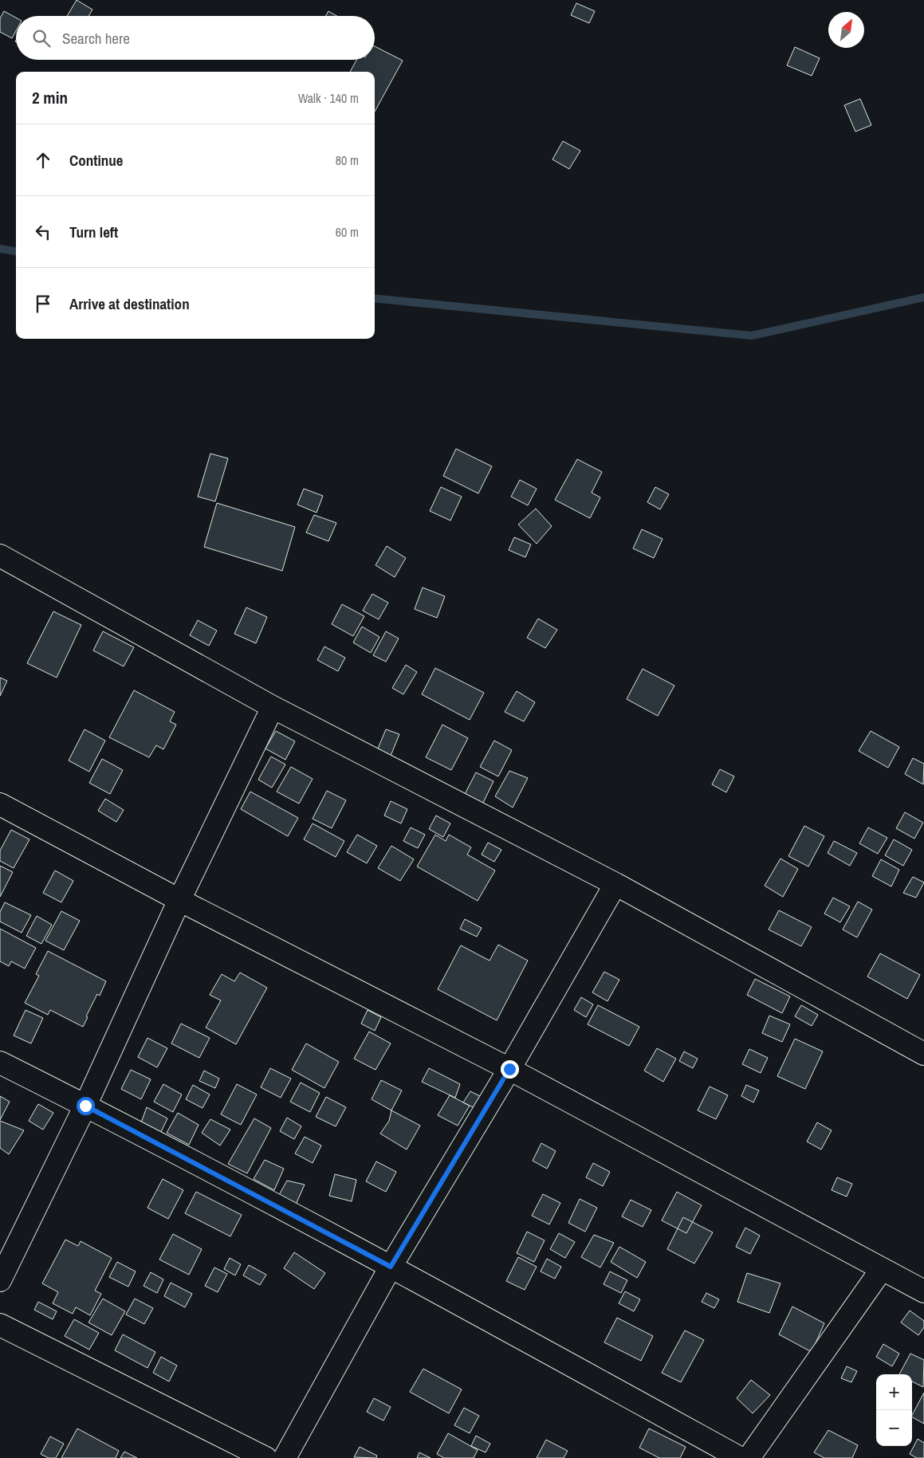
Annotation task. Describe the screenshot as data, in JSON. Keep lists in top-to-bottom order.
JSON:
{
  "north": "top right",
  "page": {
    "search": "Search here",
    "heading": ["2 min", "Walk · 140 m"],
    "list": [
      ["Continue", "80 m"],
      ["Turn left", "60 m"],
      "Arrive at destination"
    ],
    "map_buttons": ["+", "−"]
  }
}
